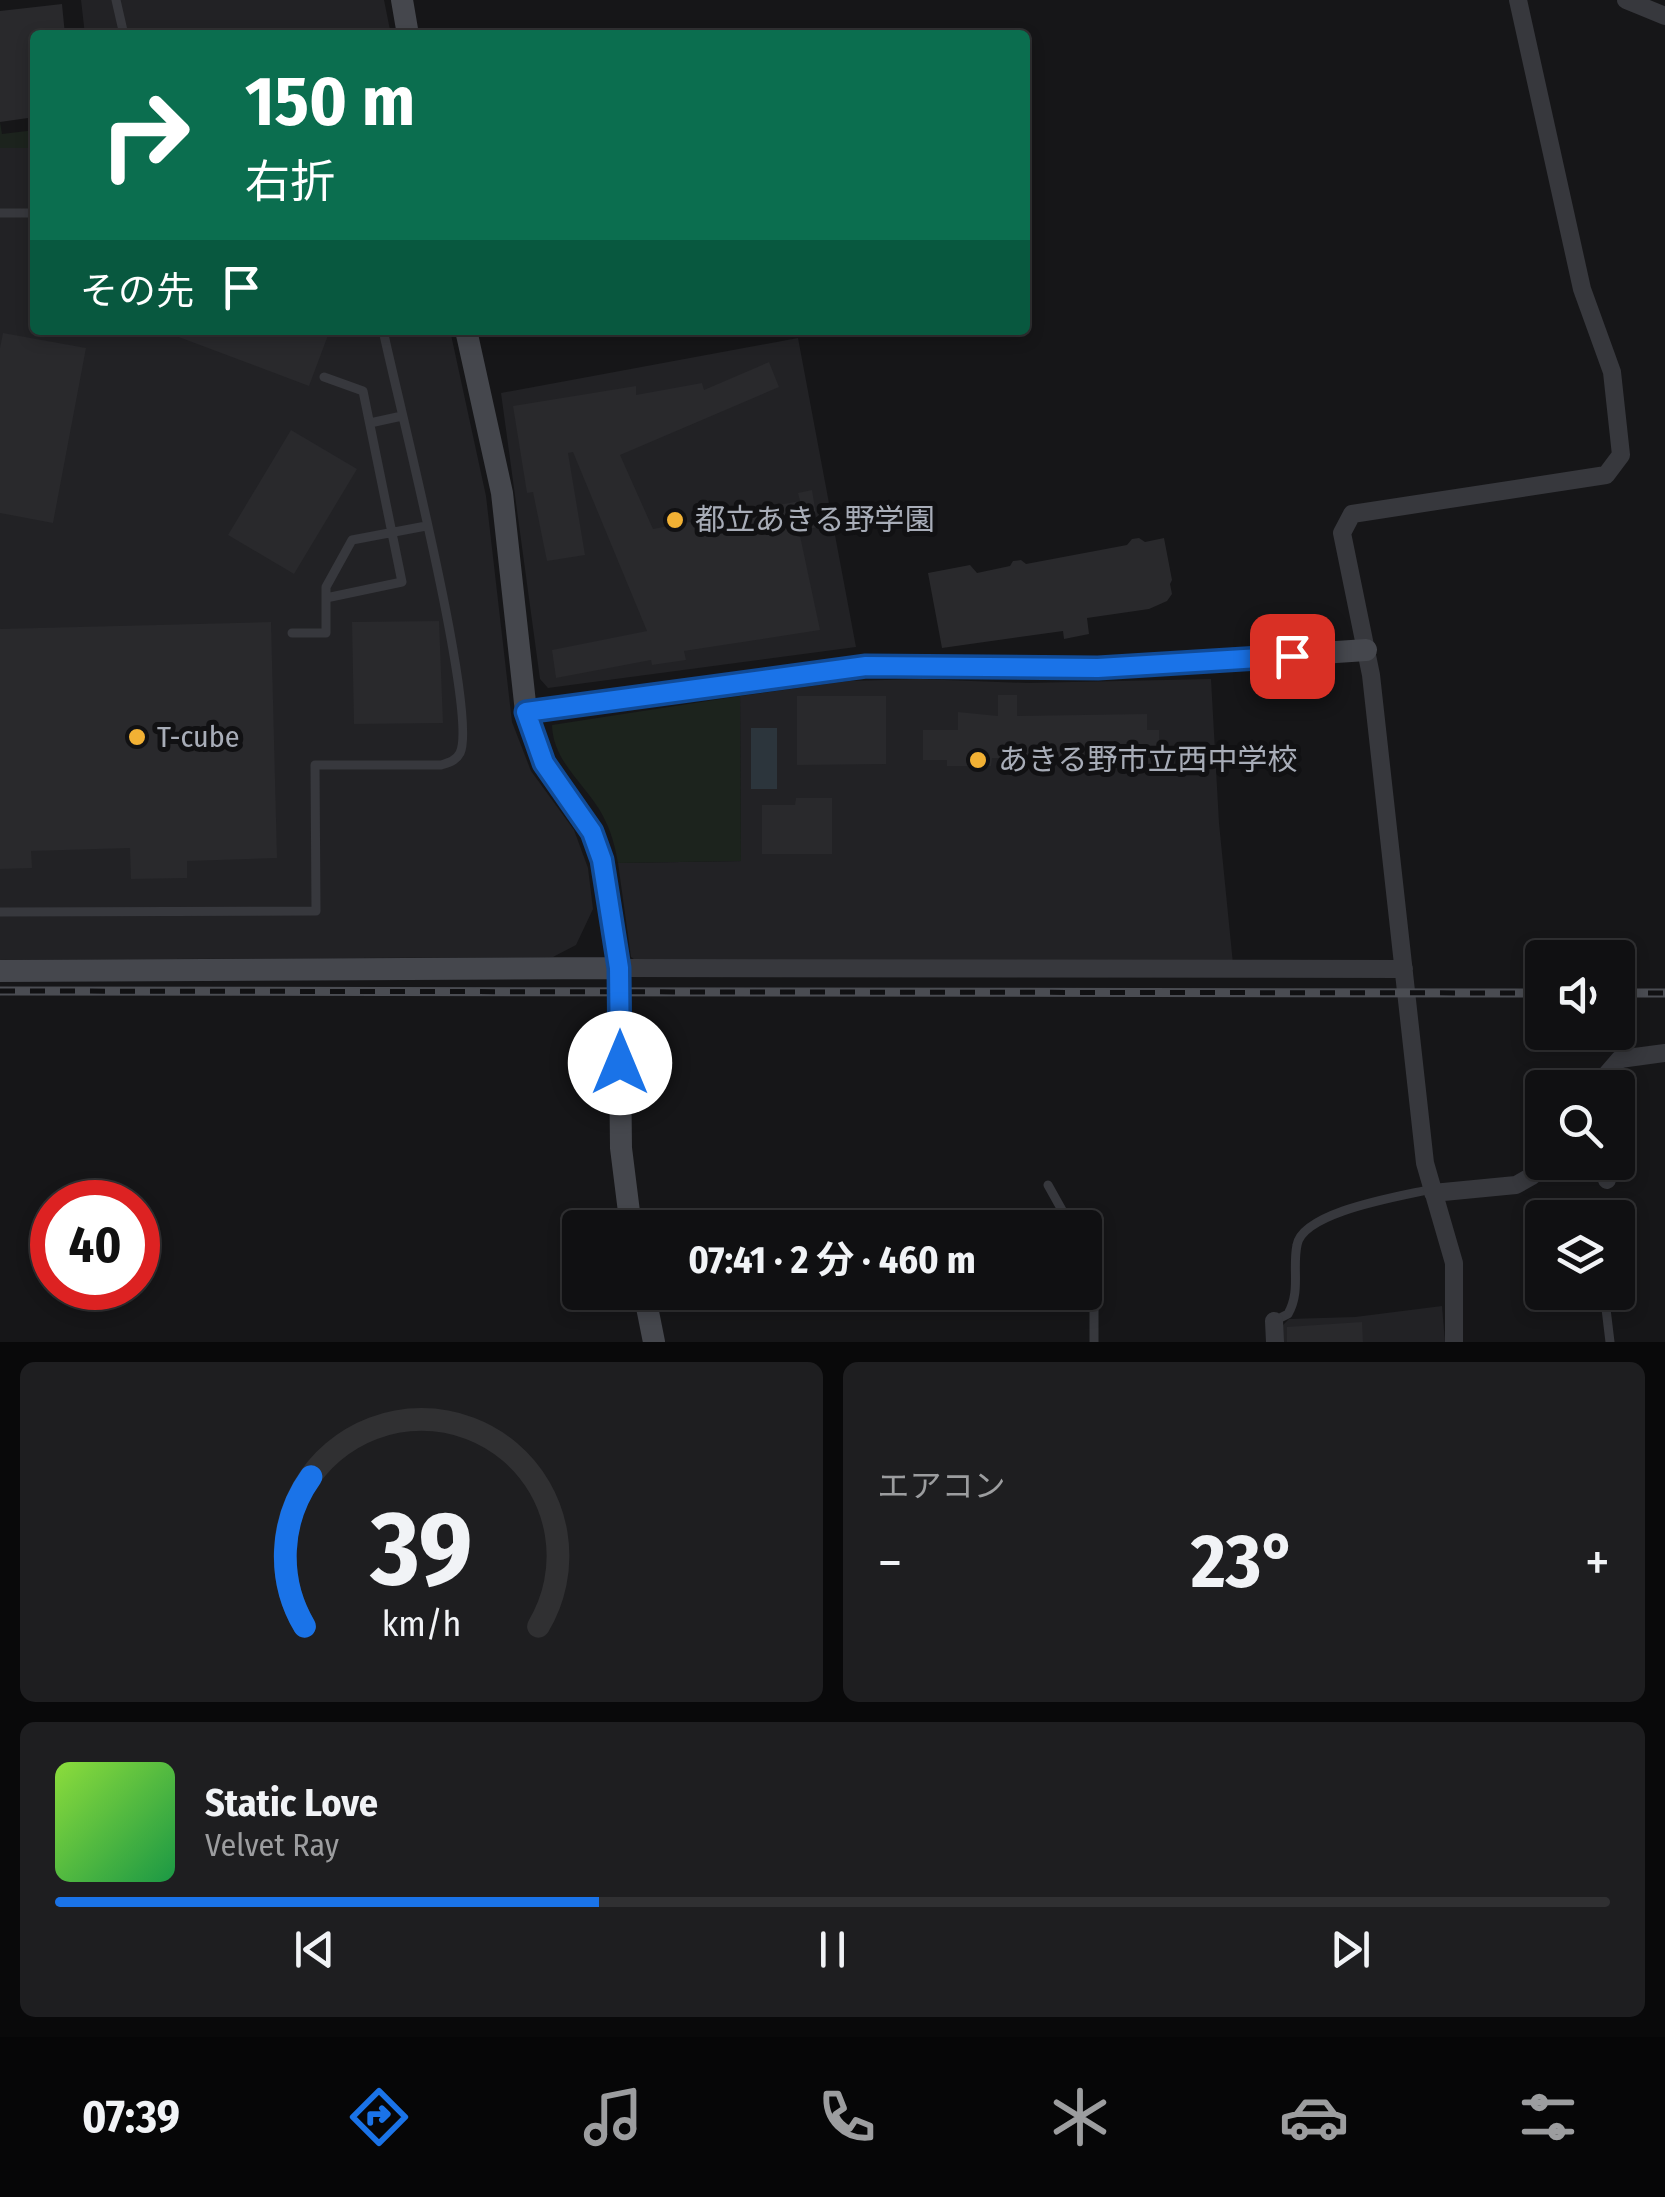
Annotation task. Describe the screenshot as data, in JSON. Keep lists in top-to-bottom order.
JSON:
{
  "places": ["都立あきる野学園", "T-cube", "あきる野市立西中学校"],
  "page": {
    "turn": ["150 m", "右折"],
    "then": "その先",
    "limit": "40",
    "trip": "07:41 · 2 分 · 460 m",
    "tile": "エアコン",
    "heat": ["−", "23°", "+"],
    "song": ["Static Love", "Velvet Ray"],
    "tabs": "07:39",
    "gauge": ["39", "km/h"]
  }
}
